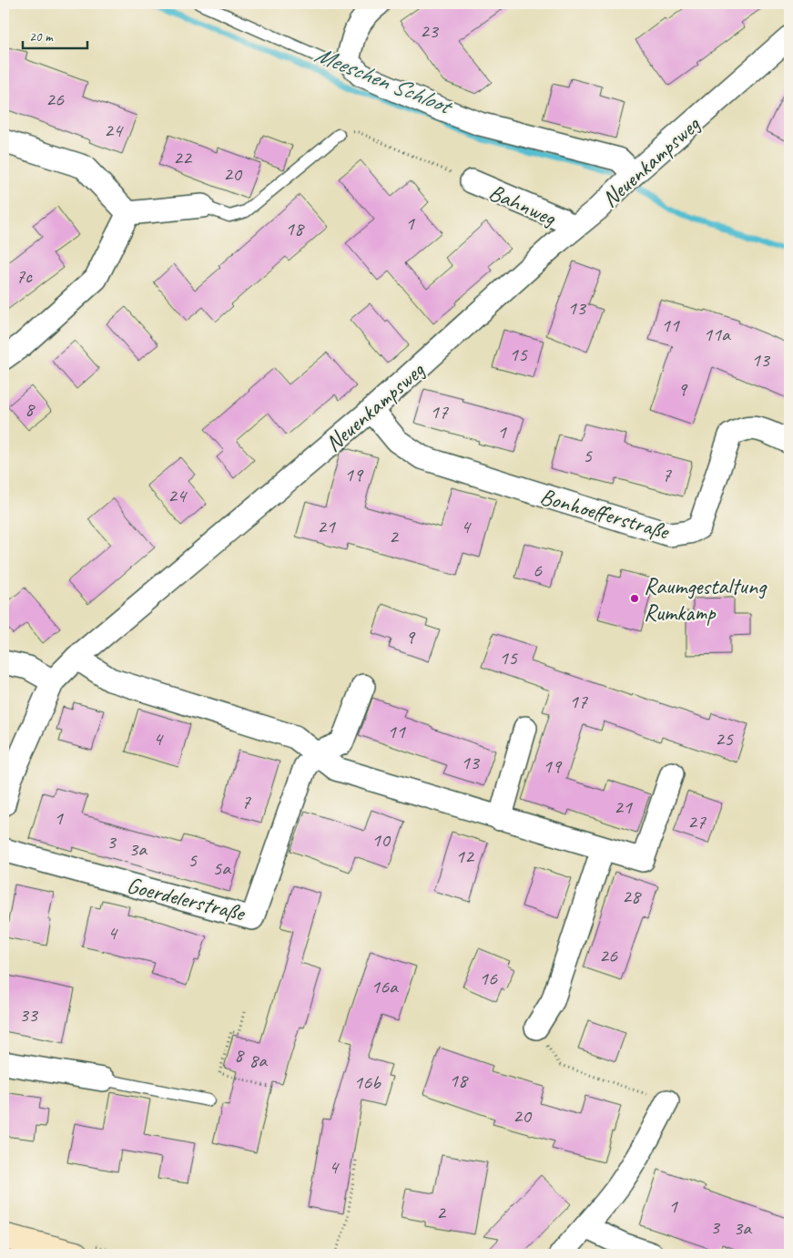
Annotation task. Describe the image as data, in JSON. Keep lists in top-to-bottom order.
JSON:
{
  "streets": {
    "street": [
      "Neuenkampsweg",
      "Bahnweg",
      "Bonhoefferstraße",
      "Goerdelerstraße"
    ]
  },
  "crossings": [
    ["Neuenkampsweg", "Bahnweg"],
    ["Neuenkampsweg", "Bonhoefferstraße"]
  ],
  "water": ["Meeschen Schloot"],
  "places": ["Raumgestaltung Rumkamp"],
  "house_numbers": [
    "23",
    "26",
    "24",
    "22",
    "20",
    "1",
    "18",
    "7c",
    "13",
    "11",
    "11a",
    "15",
    "13",
    "9",
    "8",
    "17",
    "1",
    "5",
    "19",
    "7",
    "24",
    "21",
    "4",
    "2",
    "6",
    "9",
    "15",
    "17",
    "11",
    "4",
    "25",
    "13",
    "19",
    "7",
    "21",
    "1",
    "27",
    "10",
    "3",
    "3a",
    "12",
    "5",
    "5a",
    "28",
    "4",
    "26",
    "16",
    "16a",
    "33",
    "8",
    "8a",
    "18",
    "16b",
    "20",
    "4",
    "1",
    "2",
    "3",
    "3a"
  ],
  "scale_bar": "20 m"
}
